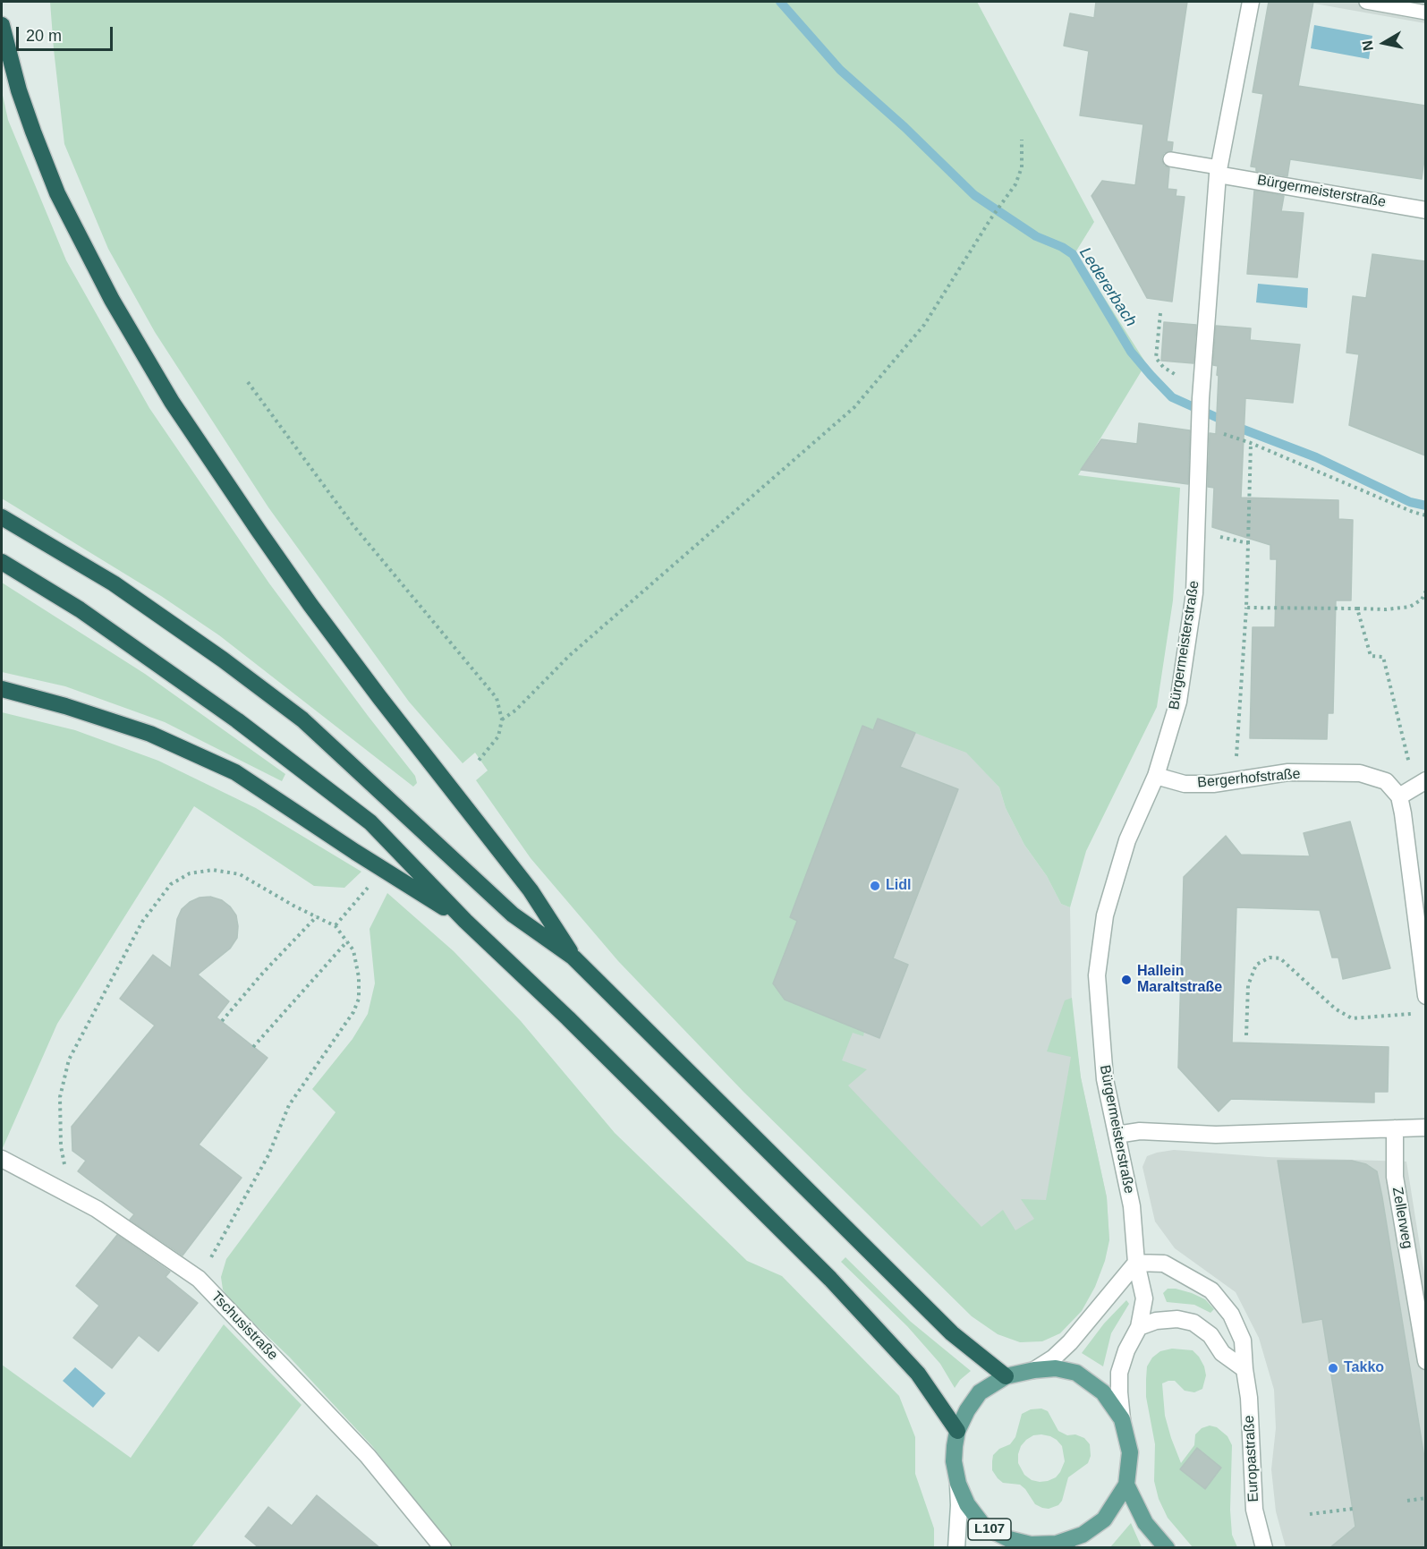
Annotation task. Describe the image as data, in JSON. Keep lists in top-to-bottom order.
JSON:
{
  "streets": {
    "main road": ["L107"],
    "street": [
      "Bürgermeisterstraße",
      "Bergerhofstraße",
      "Zellerweg",
      "Tschusistraße",
      "Europastraße"
    ]
  },
  "crossings": [
    ["Bürgermeisterstraße", "Bergerhofstraße"],
    ["Bürgermeisterstraße", "Europastraße"]
  ],
  "water": ["Ledererbach"],
  "places": ["Lidl", "Hallein Maraltstraße", "Takko"],
  "scale_bar": "20 m",
  "north": "left"
}
